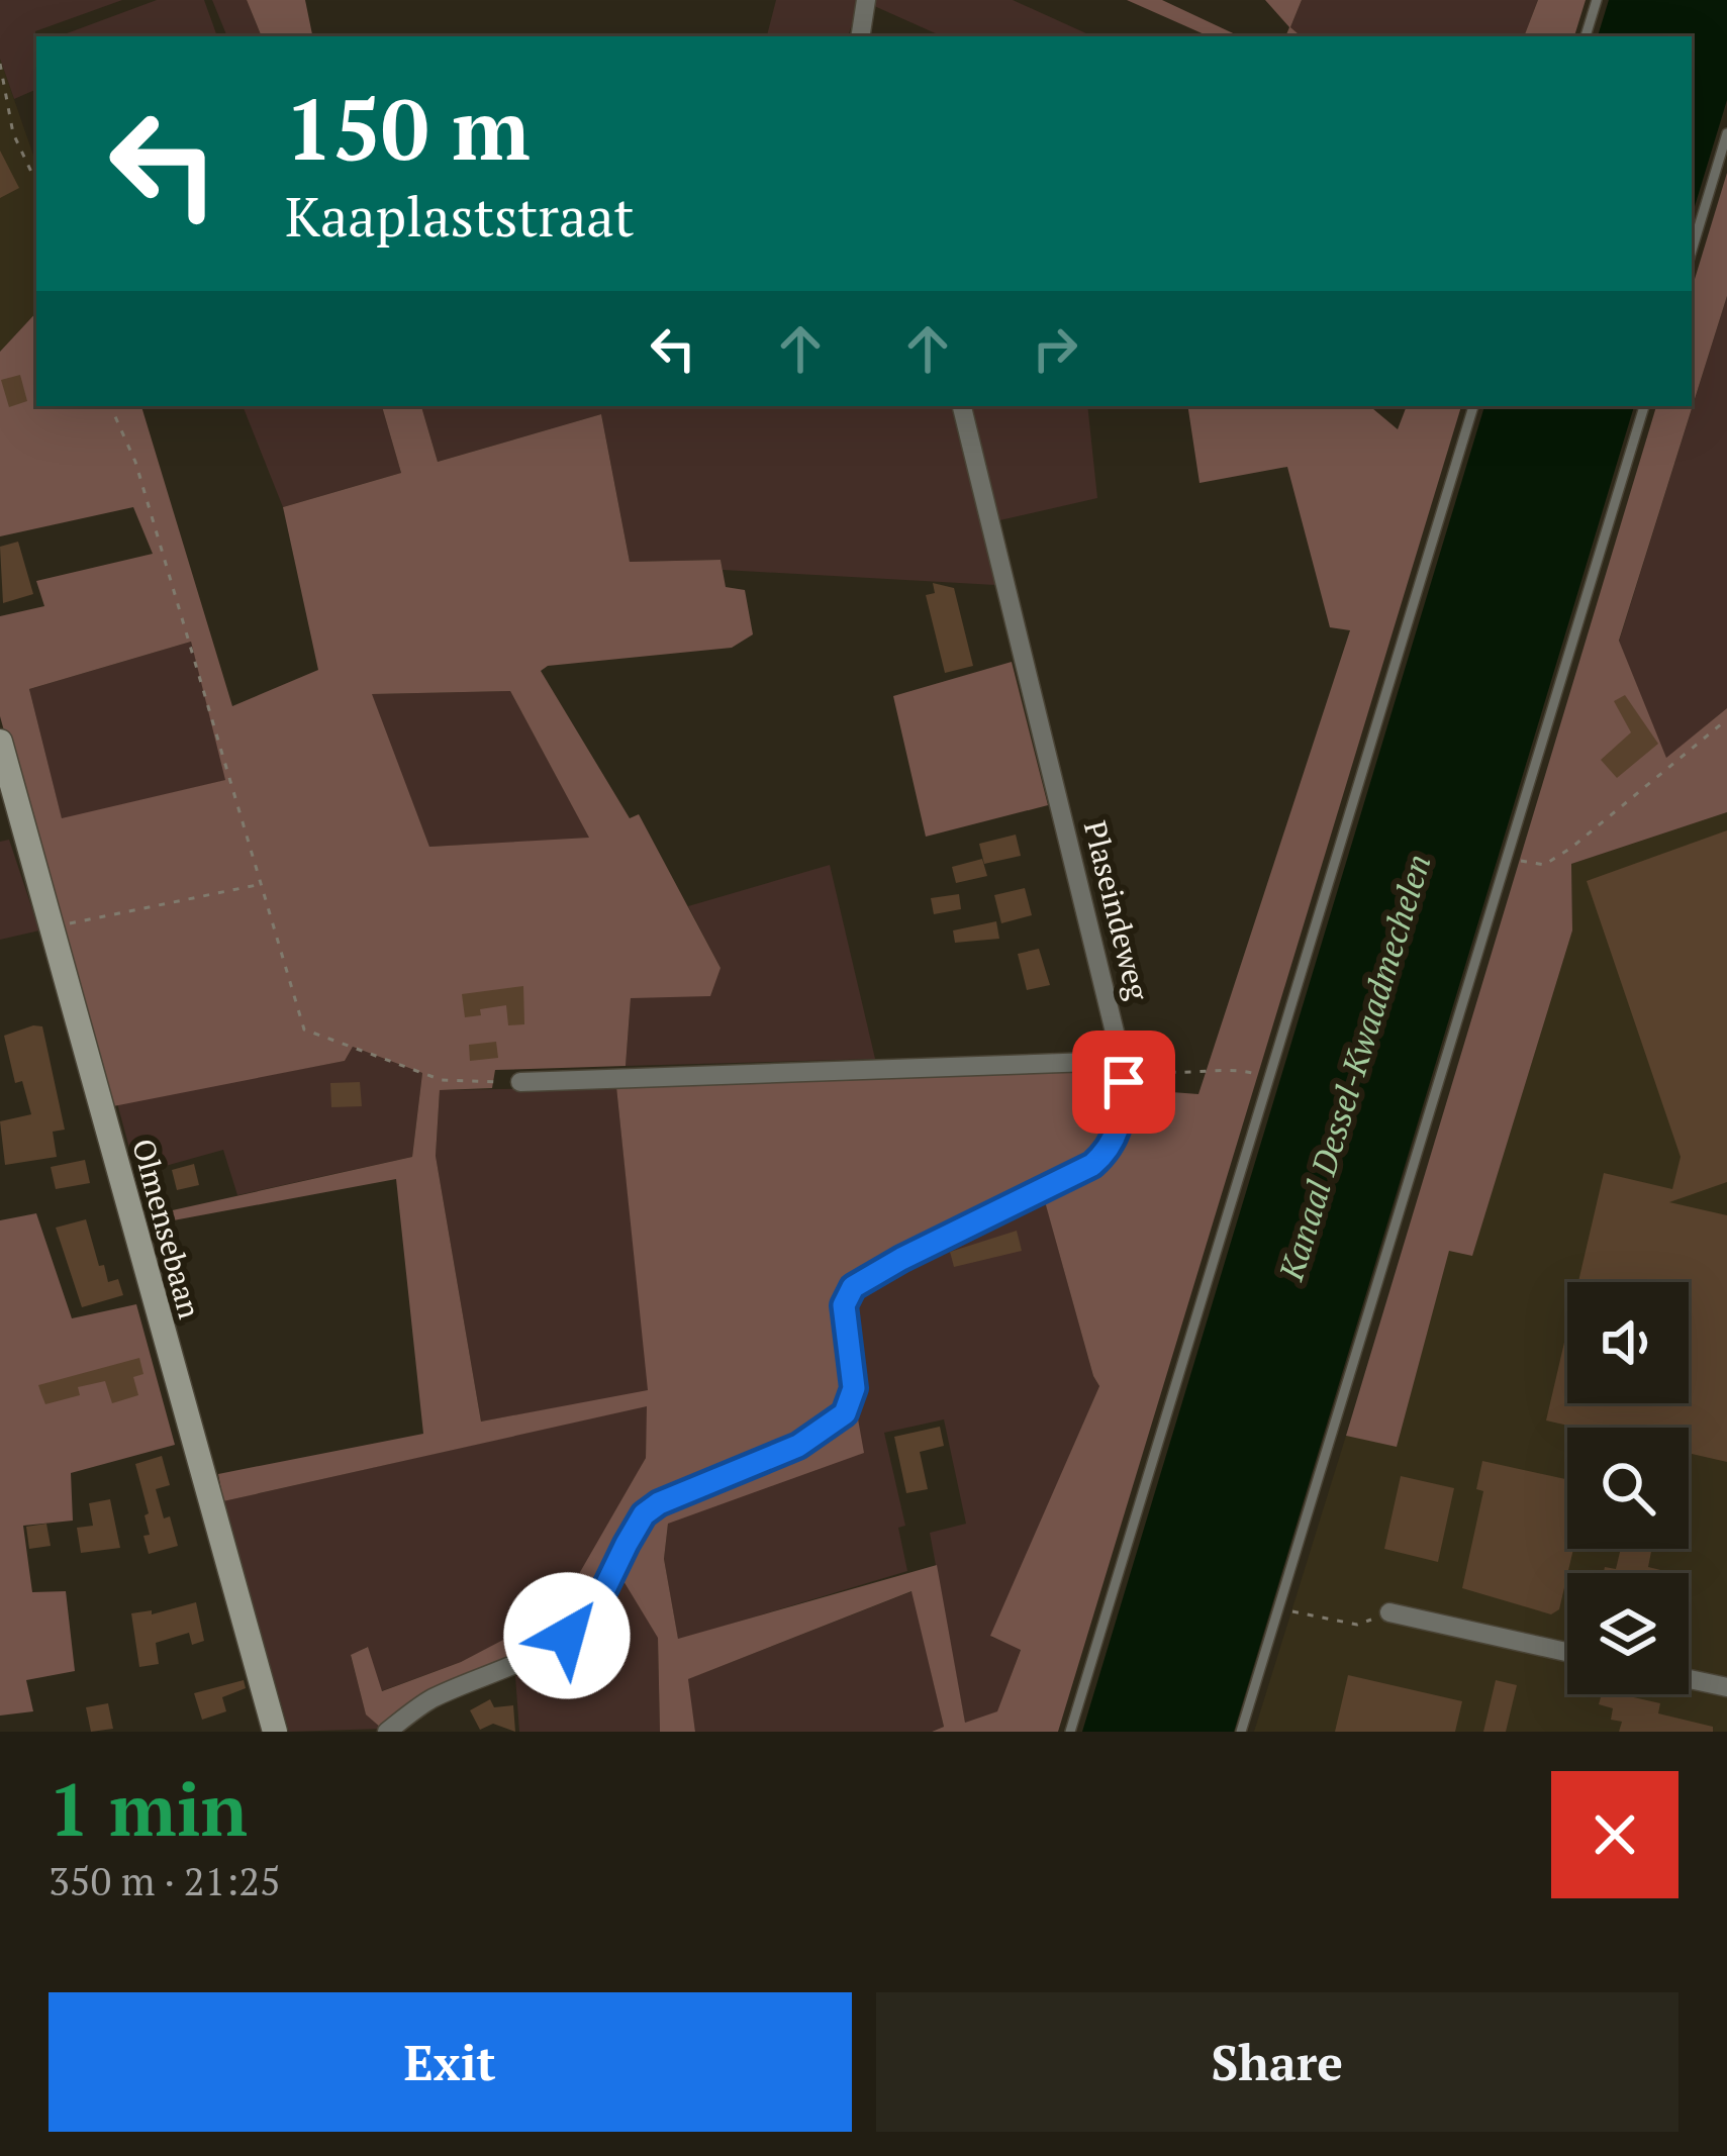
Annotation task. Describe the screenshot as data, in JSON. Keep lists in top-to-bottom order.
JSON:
{
  "streets": {
    "street": ["Plaseindeweg", "Olmensebaan"]
  },
  "water": ["Kanaal Dessel-Kwaadmechelen"],
  "page": {
    "turn": ["150 m", "Kaaplaststraat"],
    "heading": ["1 min", "350 m · 21:25"],
    "buttons": ["Exit", "Share"]
  }
}
